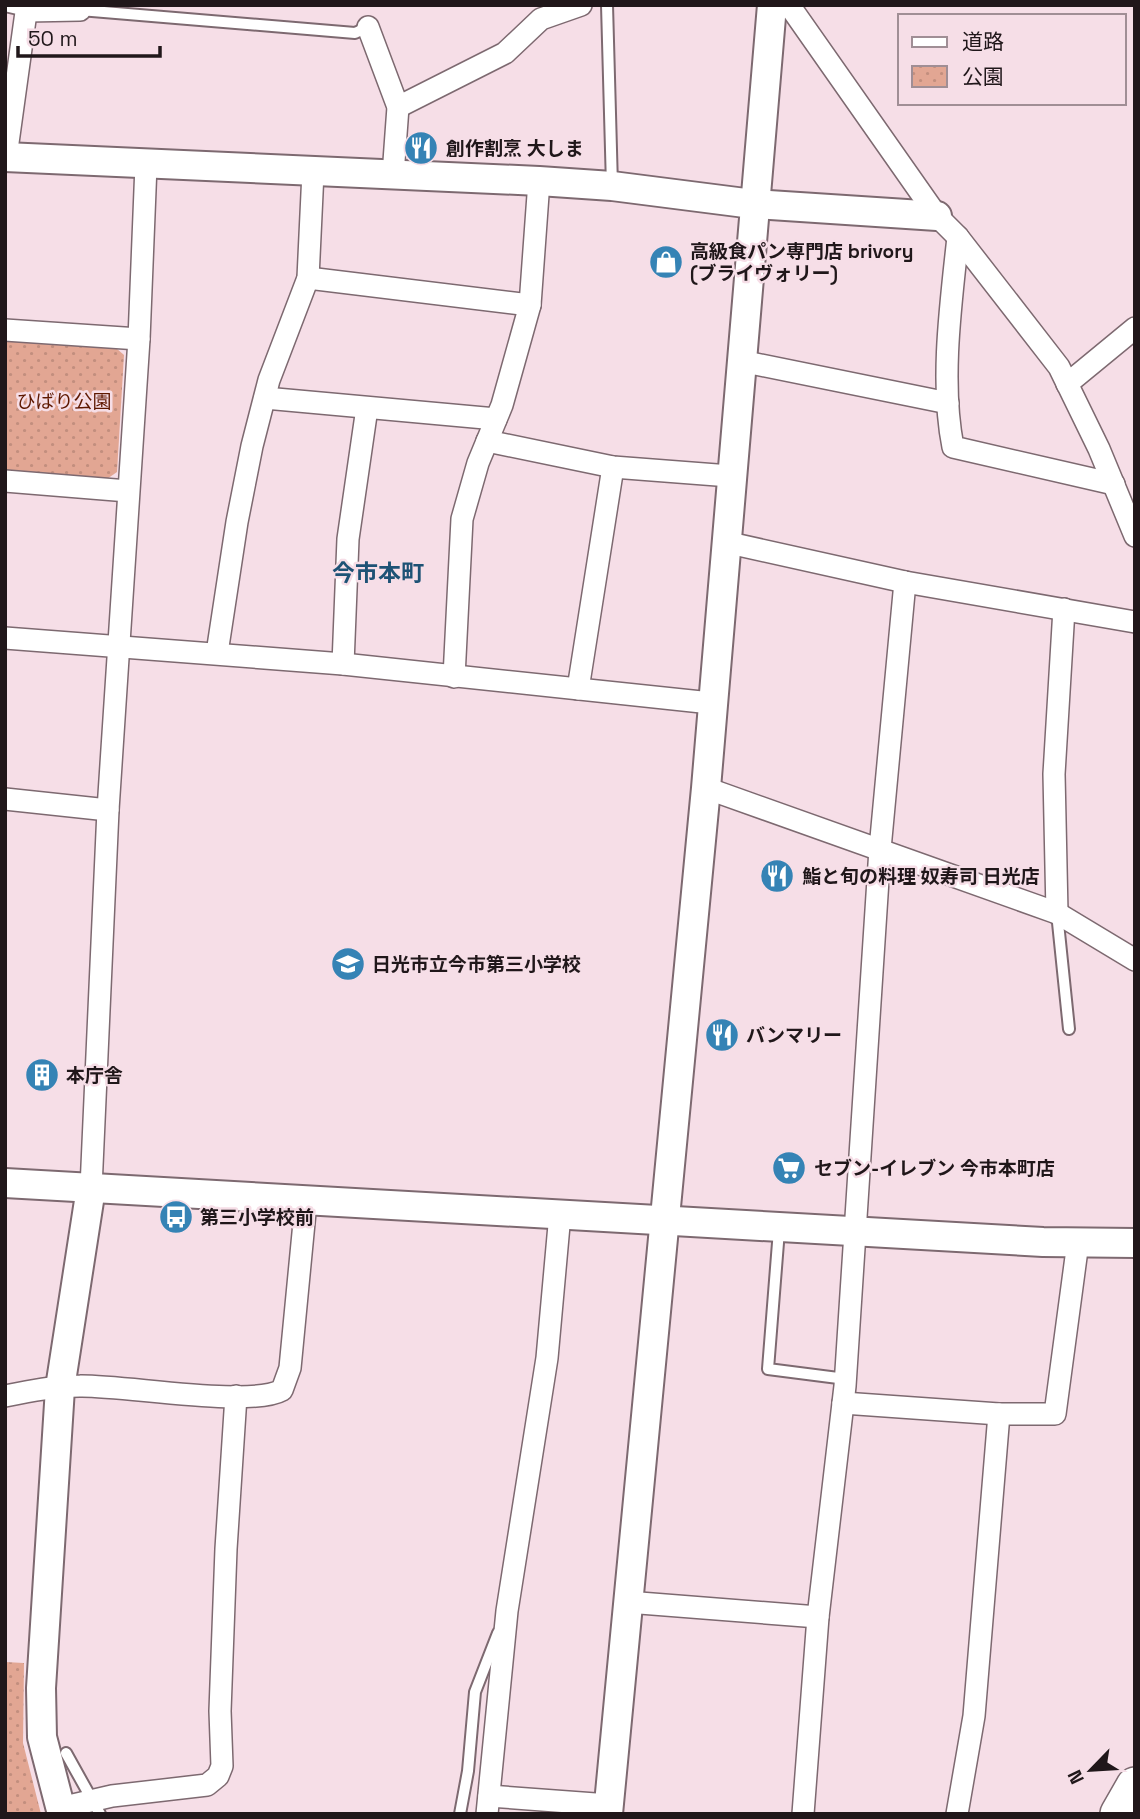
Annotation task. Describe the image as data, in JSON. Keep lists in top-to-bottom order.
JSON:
{
  "districts": ["今市本町"],
  "parks": ["ひばり公園"],
  "places": {
    "restaurant": ["創作割烹 大しま", "鮨と旬の料理 奴寿司 日光店", "バンマリー"],
    "shop": ["高級食パン専門店 brivory (ブライヴォリー)"],
    "school or university": ["日光市立今市第三小学校"],
    "building": ["本庁舎"],
    "supermarket": ["セブン-イレブン 今市本町店"],
    "bus stop": ["第三小学校前"]
  },
  "legend": ["道路", "公園"],
  "scale_bar": "50 m",
  "north": "bottom left"
}
